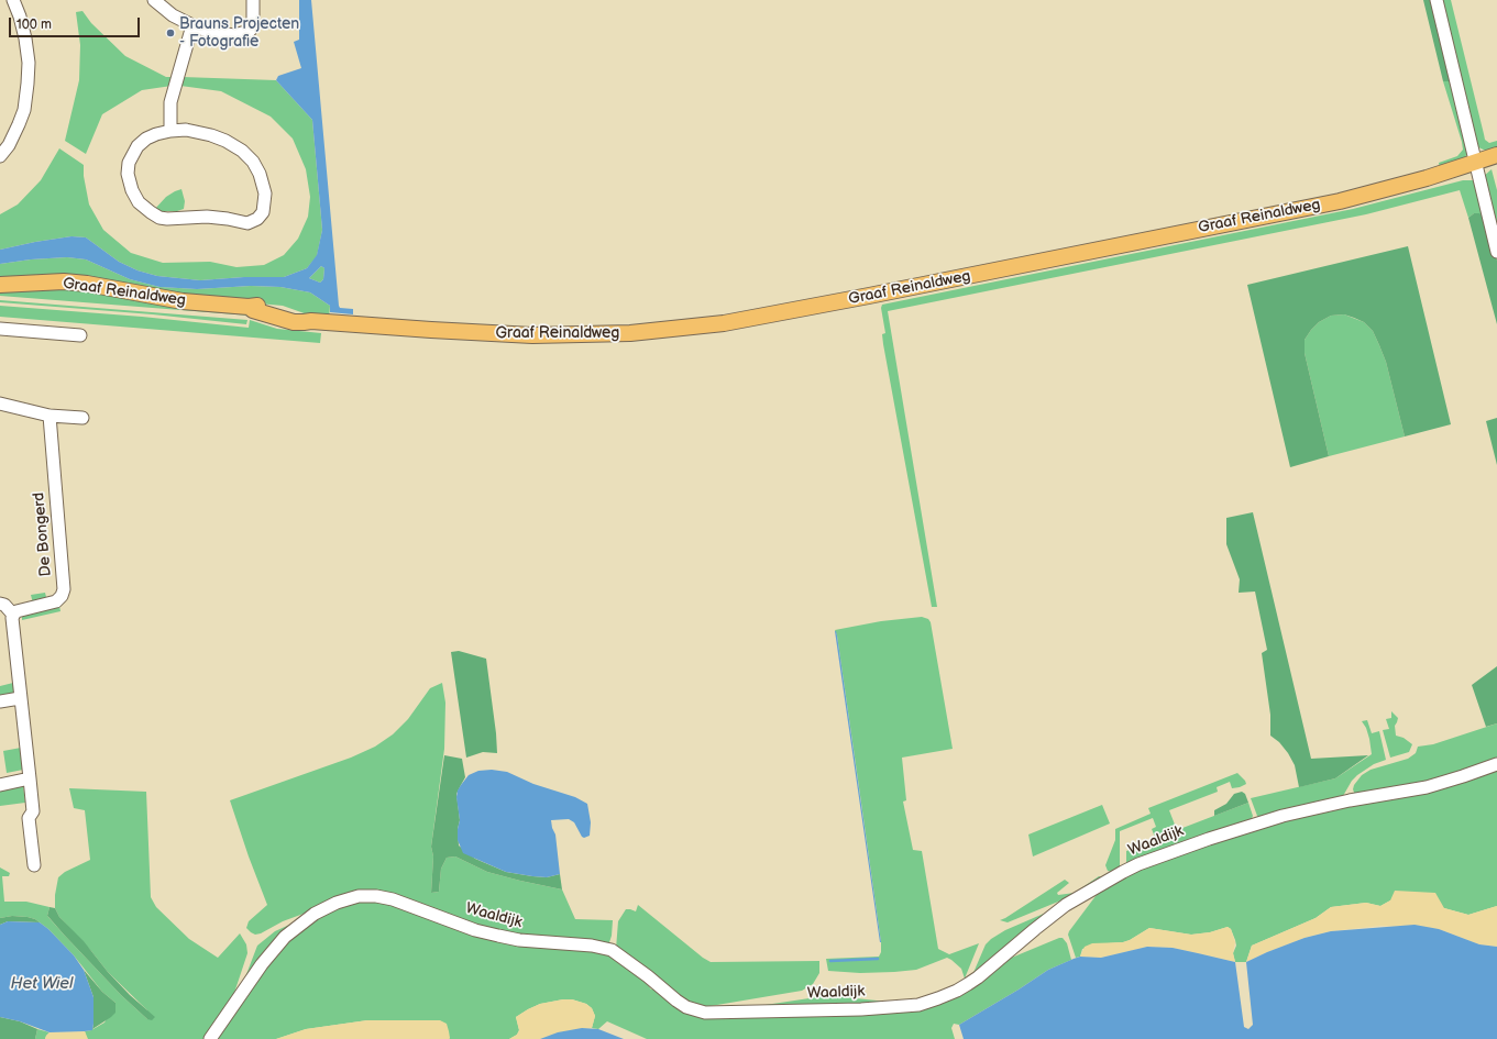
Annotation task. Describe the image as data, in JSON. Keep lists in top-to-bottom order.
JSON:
{
  "streets": {
    "main road": ["Graaf Reinaldweg"],
    "street": ["De Bongerd", "Waaldijk"]
  },
  "water": ["Het Wiel"],
  "places": ["Brauns Projecten - Fotografie"],
  "scale_bar": "100 m"
}
